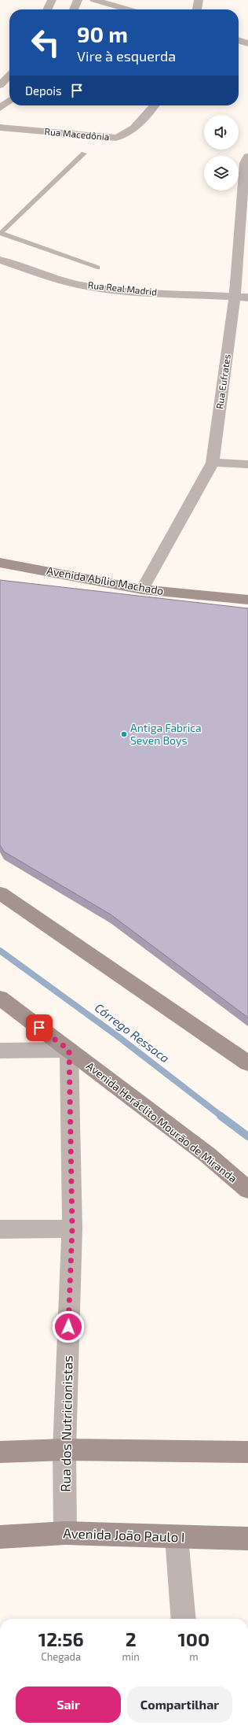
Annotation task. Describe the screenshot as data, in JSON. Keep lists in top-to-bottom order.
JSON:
{
  "streets": {
    "main road": ["Avenida Abílio Machado", "Avenida Heráclito Mourão de Miranda", "Avenida João Paulo I"],
    "street": [
      "Rua Macedônia",
      "Rua Real Madrid",
      "Rua Eufrates",
      "Rua dos Nutricionistas"
    ]
  },
  "crossings": [
    ["Rua Real Madrid", "Rua Eufrates"],
    ["Rua Eufrates", "Avenida Abílio Machado"],
    ["Avenida Heráclito Mourão de Miranda", "Rua dos Nutricionistas"],
    ["Rua dos Nutricionistas", "Avenida João Paulo I"]
  ],
  "water": ["Córrego Ressaca"],
  "places": ["Antiga Fabrica Seven Boys"],
  "page": {
    "turn": ["90 m", "Vire à esquerda"],
    "then": "Depois",
    "eta": [
      "12:56",
      "Chegada",
      "2",
      "min",
      "100",
      "m"
    ],
    "buttons": ["Sair", "Compartilhar"]
  }
}
